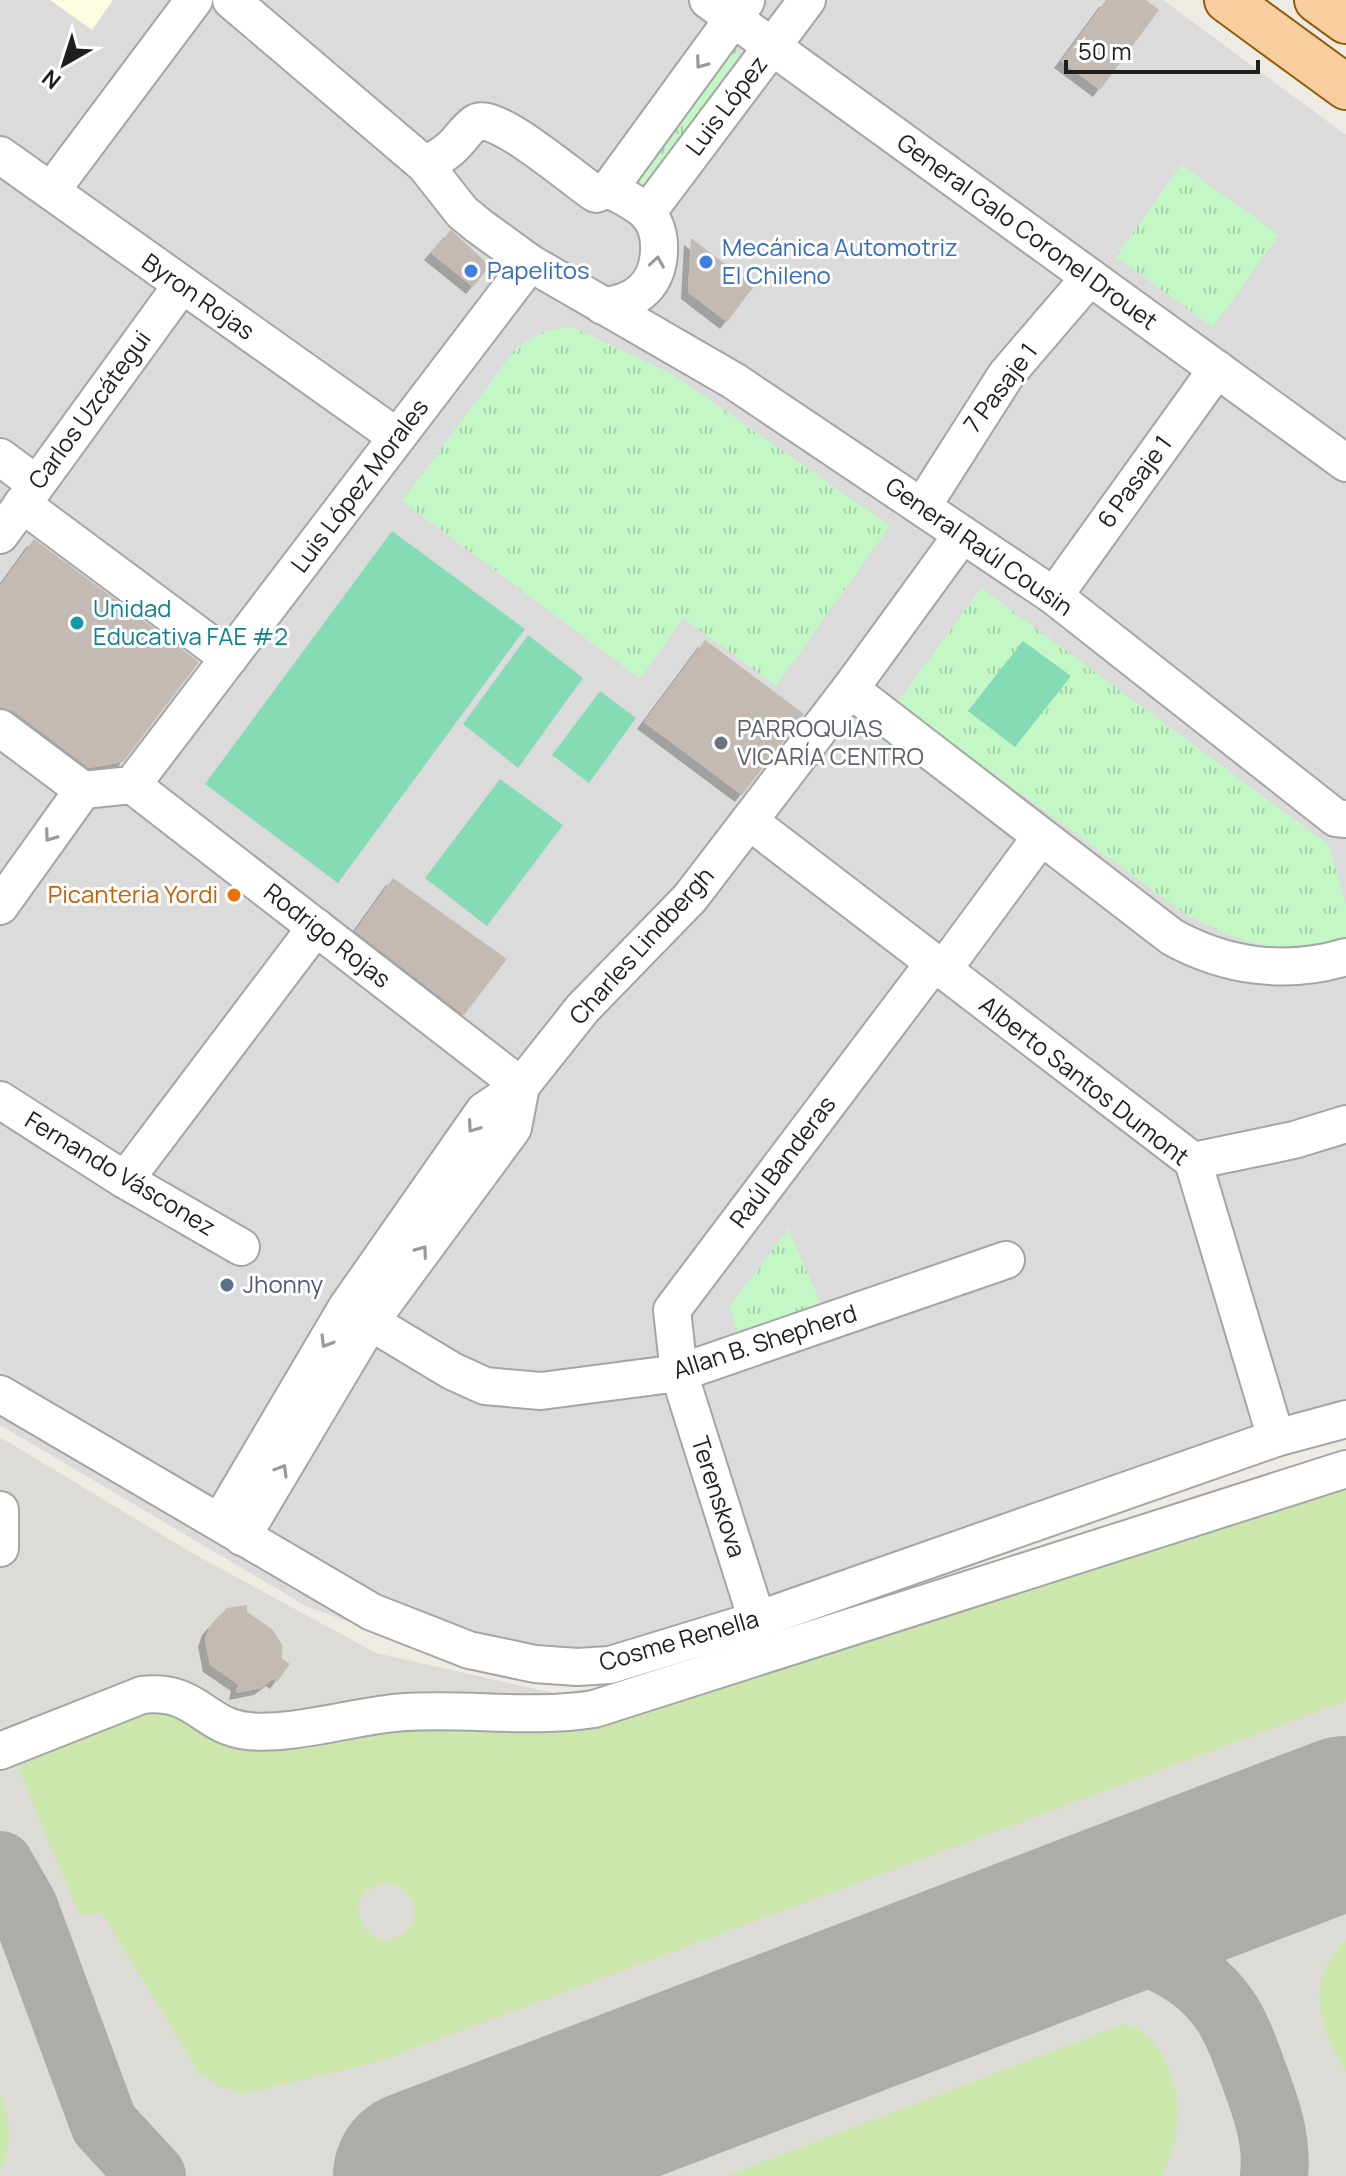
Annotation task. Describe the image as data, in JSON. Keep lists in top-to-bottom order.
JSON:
{
  "streets": {
    "street": [
      "Luis López",
      "General Galo Coronel Drouet",
      "Byron Rojas",
      "7 Pasaje 1",
      "Carlos Uzcátegui",
      "6 Pasaje 1",
      "Luis López Morales",
      "General Raúl Cousin",
      "Rodrigo Rojas",
      "Charles Lindbergh",
      "Alberto Santos Dumont",
      "Raúl Banderas",
      "Fernando Vásconez",
      "Allan B. Shepherd",
      "Terenskova",
      "Cosme Renella"
    ]
  },
  "crossings": [
    ["Luis López", "General Galo Coronel Drouet"],
    ["General Galo Coronel Drouet", "7 Pasaje 1"],
    ["General Galo Coronel Drouet", "6 Pasaje 1"],
    ["Byron Rojas", "Carlos Uzcátegui"],
    ["Byron Rojas", "Luis López Morales"],
    ["7 Pasaje 1", "General Raúl Cousin"],
    ["6 Pasaje 1", "General Raúl Cousin"],
    ["Luis López Morales", "General Raúl Cousin"],
    ["Luis López Morales", "Rodrigo Rojas"],
    ["General Raúl Cousin", "Charles Lindbergh"],
    ["Rodrigo Rojas", "Charles Lindbergh"],
    ["Charles Lindbergh", "Alberto Santos Dumont"],
    ["Charles Lindbergh", "Allan B. Shepherd"],
    ["Charles Lindbergh", "Cosme Renella"],
    ["Alberto Santos Dumont", "Raúl Banderas"],
    ["Alberto Santos Dumont", "Cosme Renella"],
    ["Raúl Banderas", "Allan B. Shepherd"],
    ["Raúl Banderas", "Terenskova"],
    ["Allan B. Shepherd", "Terenskova"],
    ["Terenskova", "Cosme Renella"]
  ],
  "places": [
    "Mecánica Automotriz El Chileno",
    "Papelitos",
    "Unidad Educativa FAE #2",
    "PARROQUIAS VICARÍA CENTRO",
    "Picanteria Yordi",
    "Jhonny"
  ],
  "scale_bar": "50 m",
  "north": "bottom left"
}
